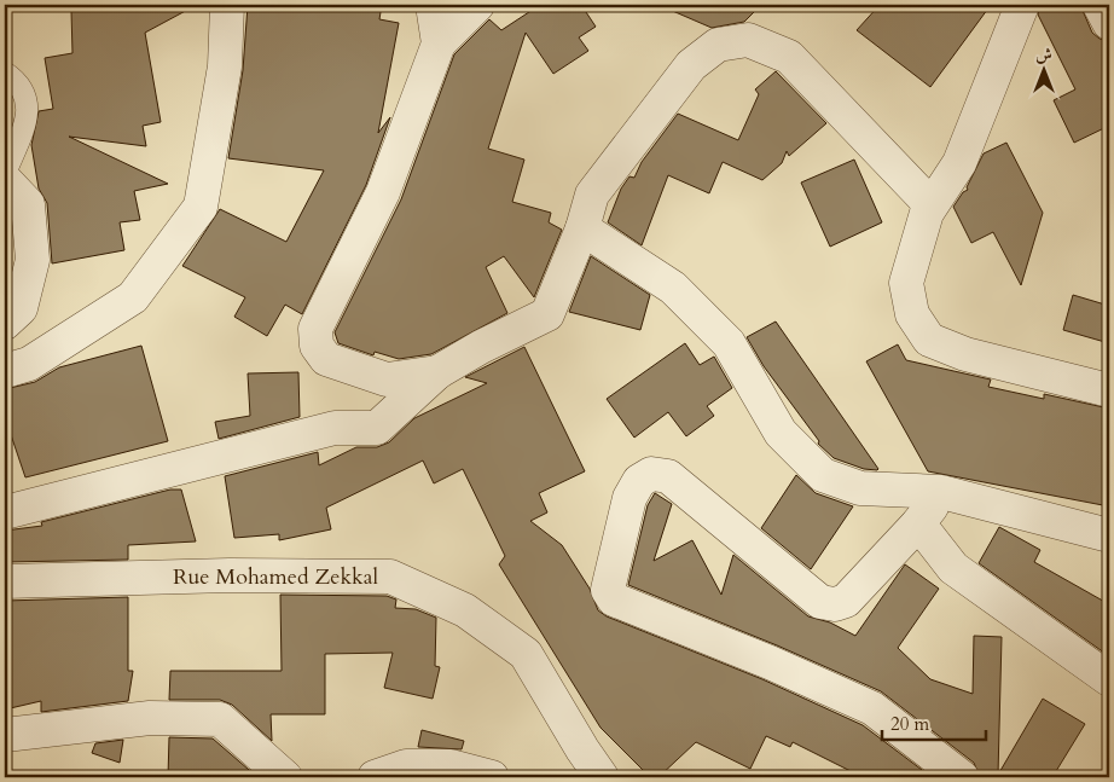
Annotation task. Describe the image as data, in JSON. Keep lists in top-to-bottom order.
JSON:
{
  "streets": {
    "street": ["Rue Mohamed Zekkal"]
  },
  "scale_bar": "20 m",
  "north": "top"
}
